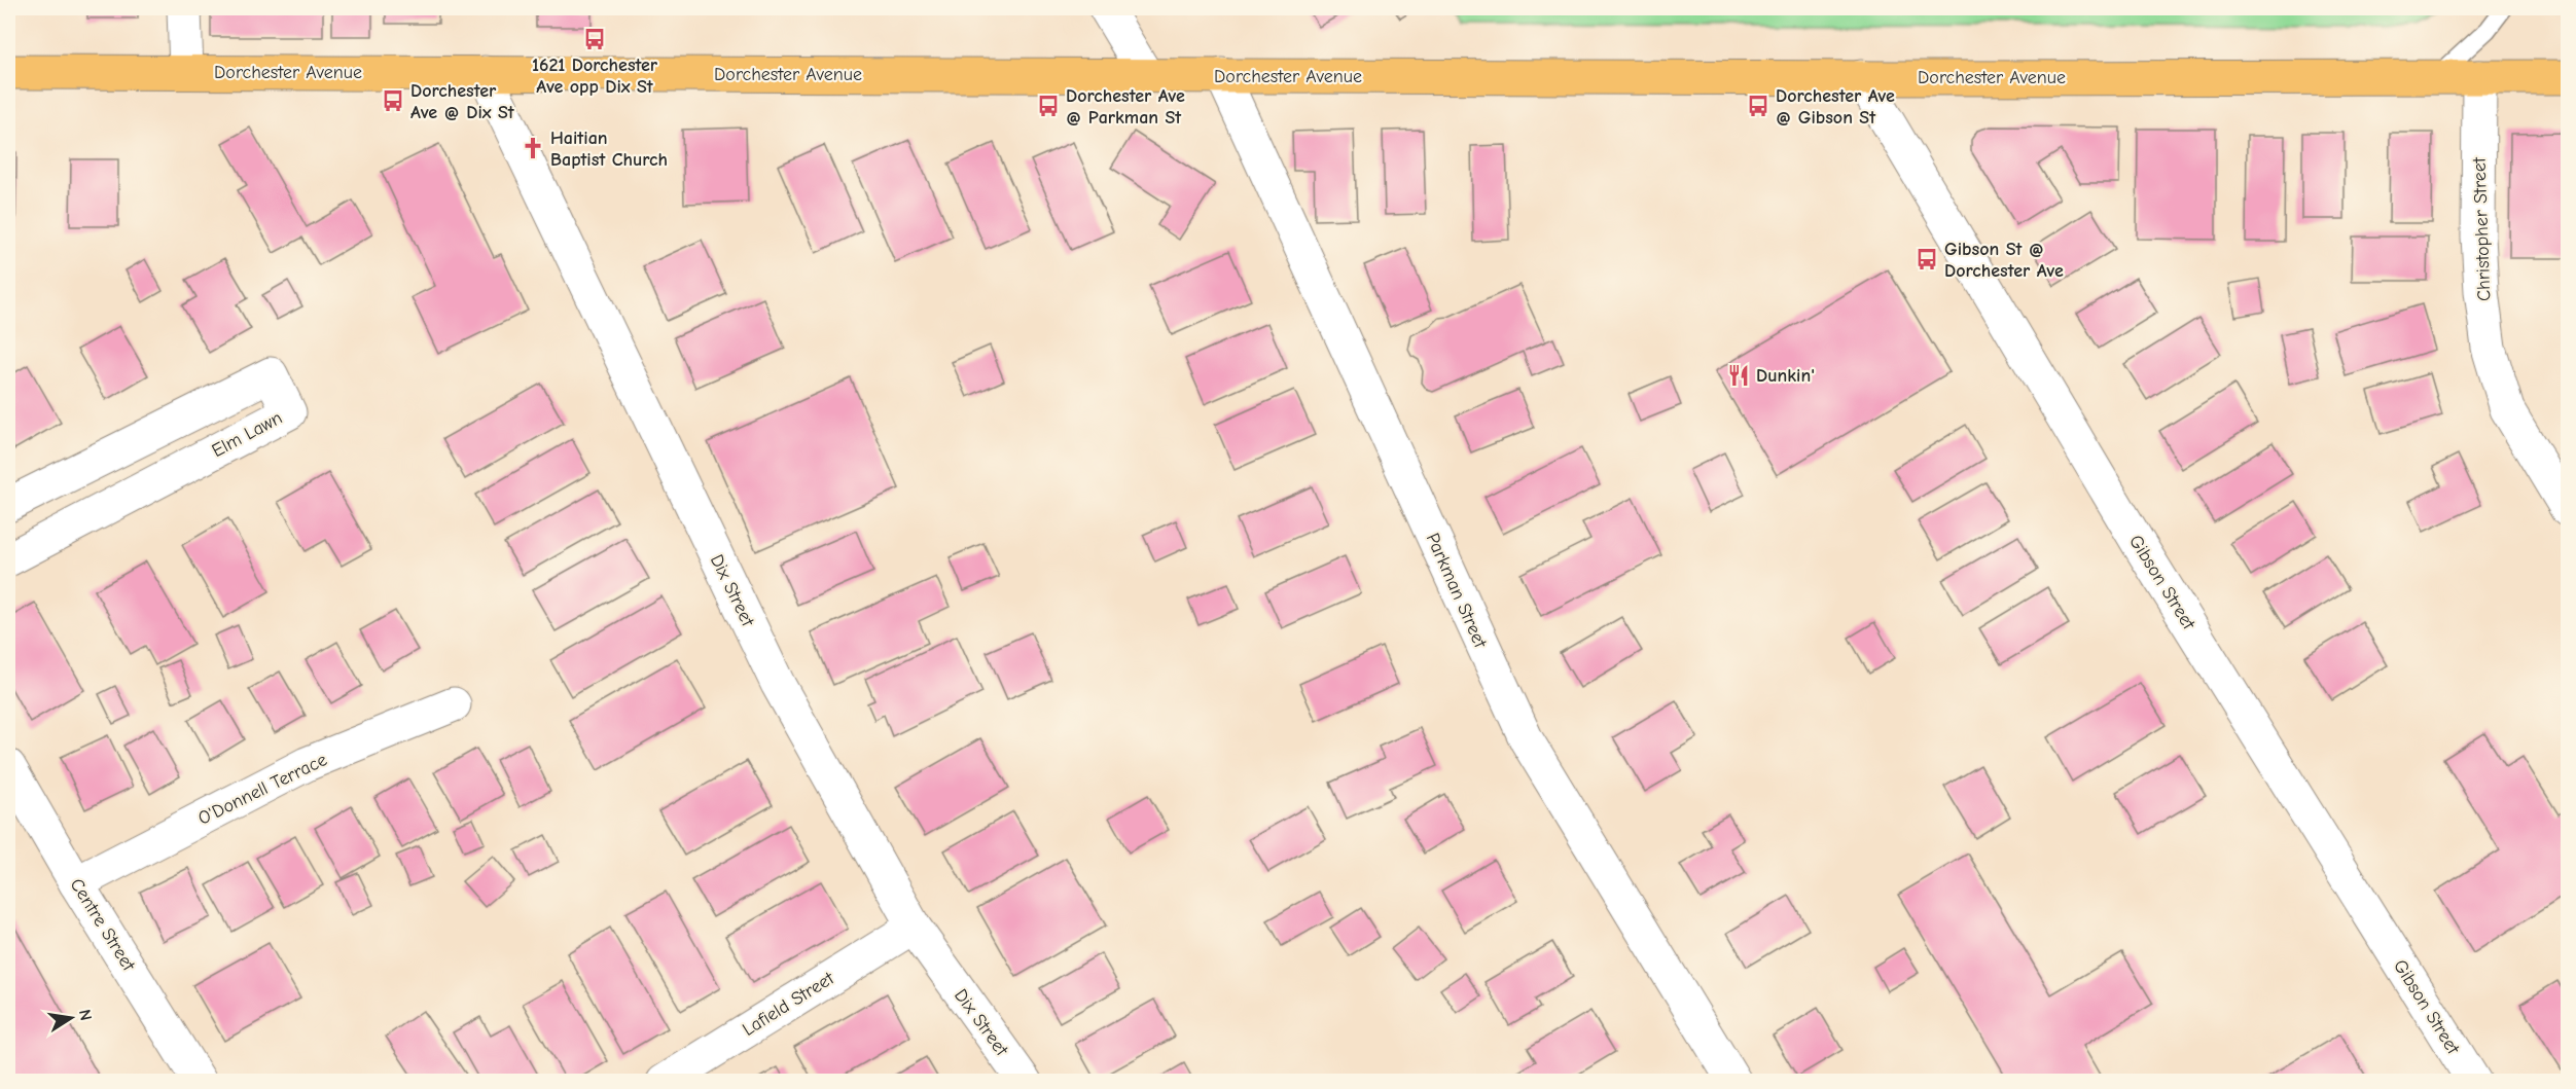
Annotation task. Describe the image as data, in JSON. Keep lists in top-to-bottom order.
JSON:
{
  "streets": {
    "main road": ["Dorchester Avenue"],
    "street": [
      "Christopher Street",
      "Elm Lawn",
      "Gibson Street",
      "Dix Street",
      "Parkman Street",
      "O'Donnell Terrace",
      "Centre Street",
      "Lafield Street"
    ]
  },
  "crossings": [
    ["Dorchester Avenue", "Christopher Street"],
    ["Dorchester Avenue", "Gibson Street"],
    ["Dorchester Avenue", "Dix Street"],
    ["Dorchester Avenue", "Parkman Street"],
    ["Dix Street", "Lafield Street"],
    ["O'Donnell Terrace", "Centre Street"]
  ],
  "places": {
    "bus stop": [
      "1621 Dorchester Ave opp Dix St",
      "Dorchester Ave @ Dix St",
      "Dorchester Ave @ Parkman St",
      "Dorchester Ave @ Gibson St",
      "Gibson St @ Dorchester Ave"
    ],
    "church": ["Haitian Baptist Church"],
    "restaurant": ["Dunkin'"]
  },
  "north": "right"
}
